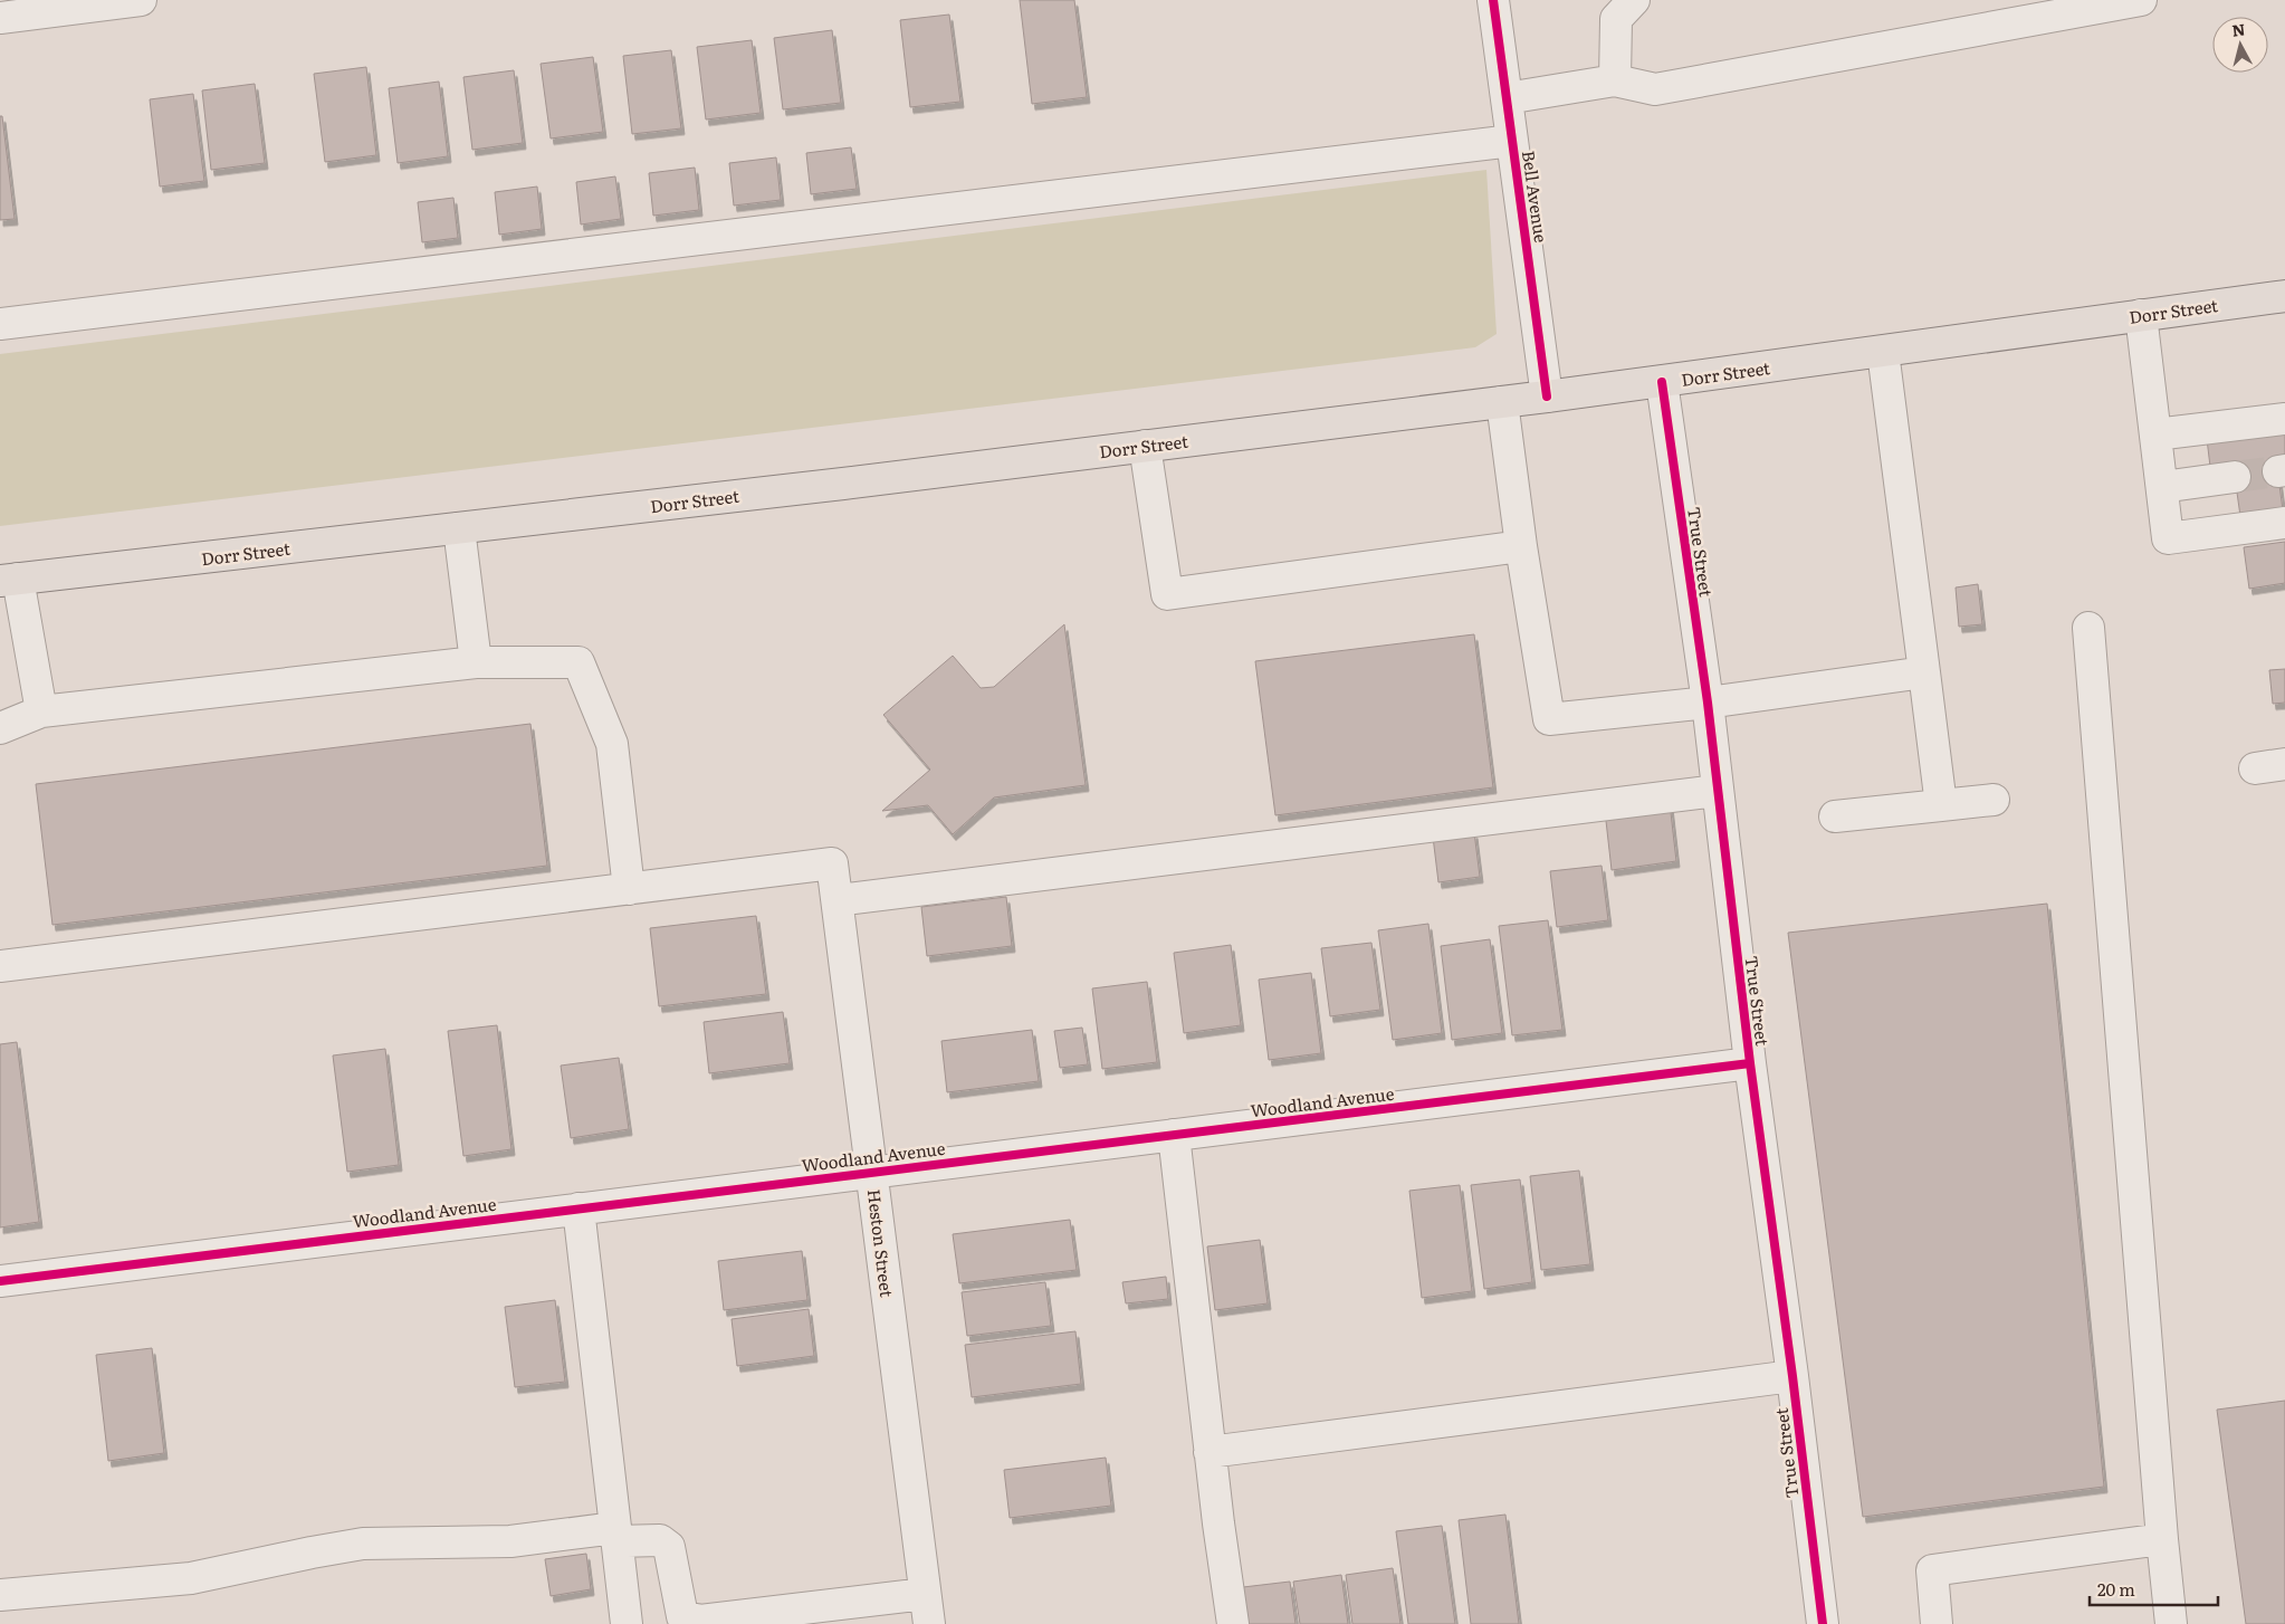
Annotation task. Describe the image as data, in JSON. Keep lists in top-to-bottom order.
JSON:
{
  "streets": {
    "main road": ["Dorr Street"],
    "street": [
      "Bell Avenue",
      "True Street",
      "Woodland Avenue",
      "Heston Street"
    ]
  },
  "crossings": [
    ["Bell Avenue", "Dorr Street"],
    ["Dorr Street", "True Street"],
    ["True Street", "Woodland Avenue"],
    ["Woodland Avenue", "Heston Street"]
  ],
  "scale_bar": "20 m",
  "north": "top"
}
